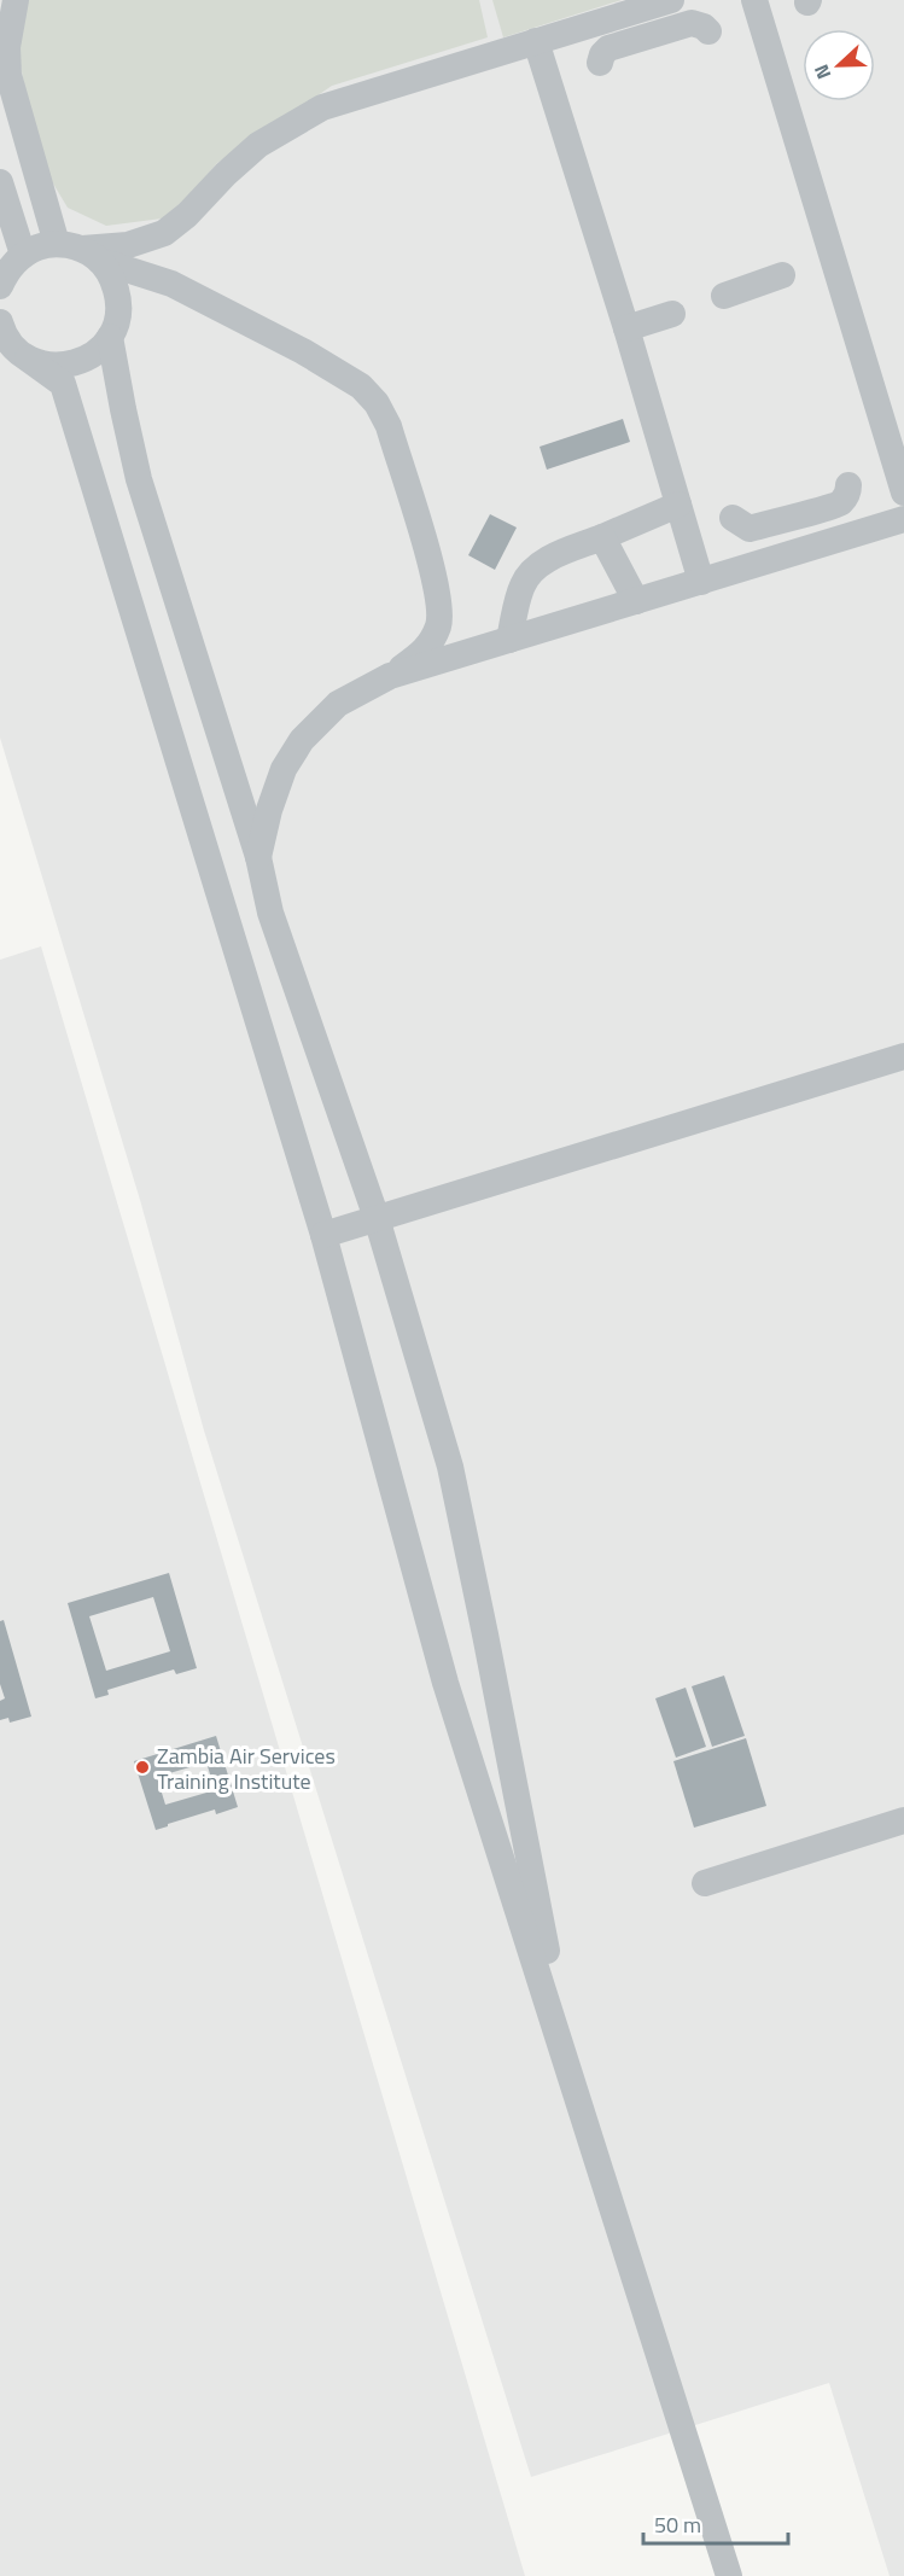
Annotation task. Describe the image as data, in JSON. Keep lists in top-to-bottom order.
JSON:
{
  "places": ["Zambia Air Services Training Institute"],
  "scale_bar": "50 m",
  "north": "left"
}
